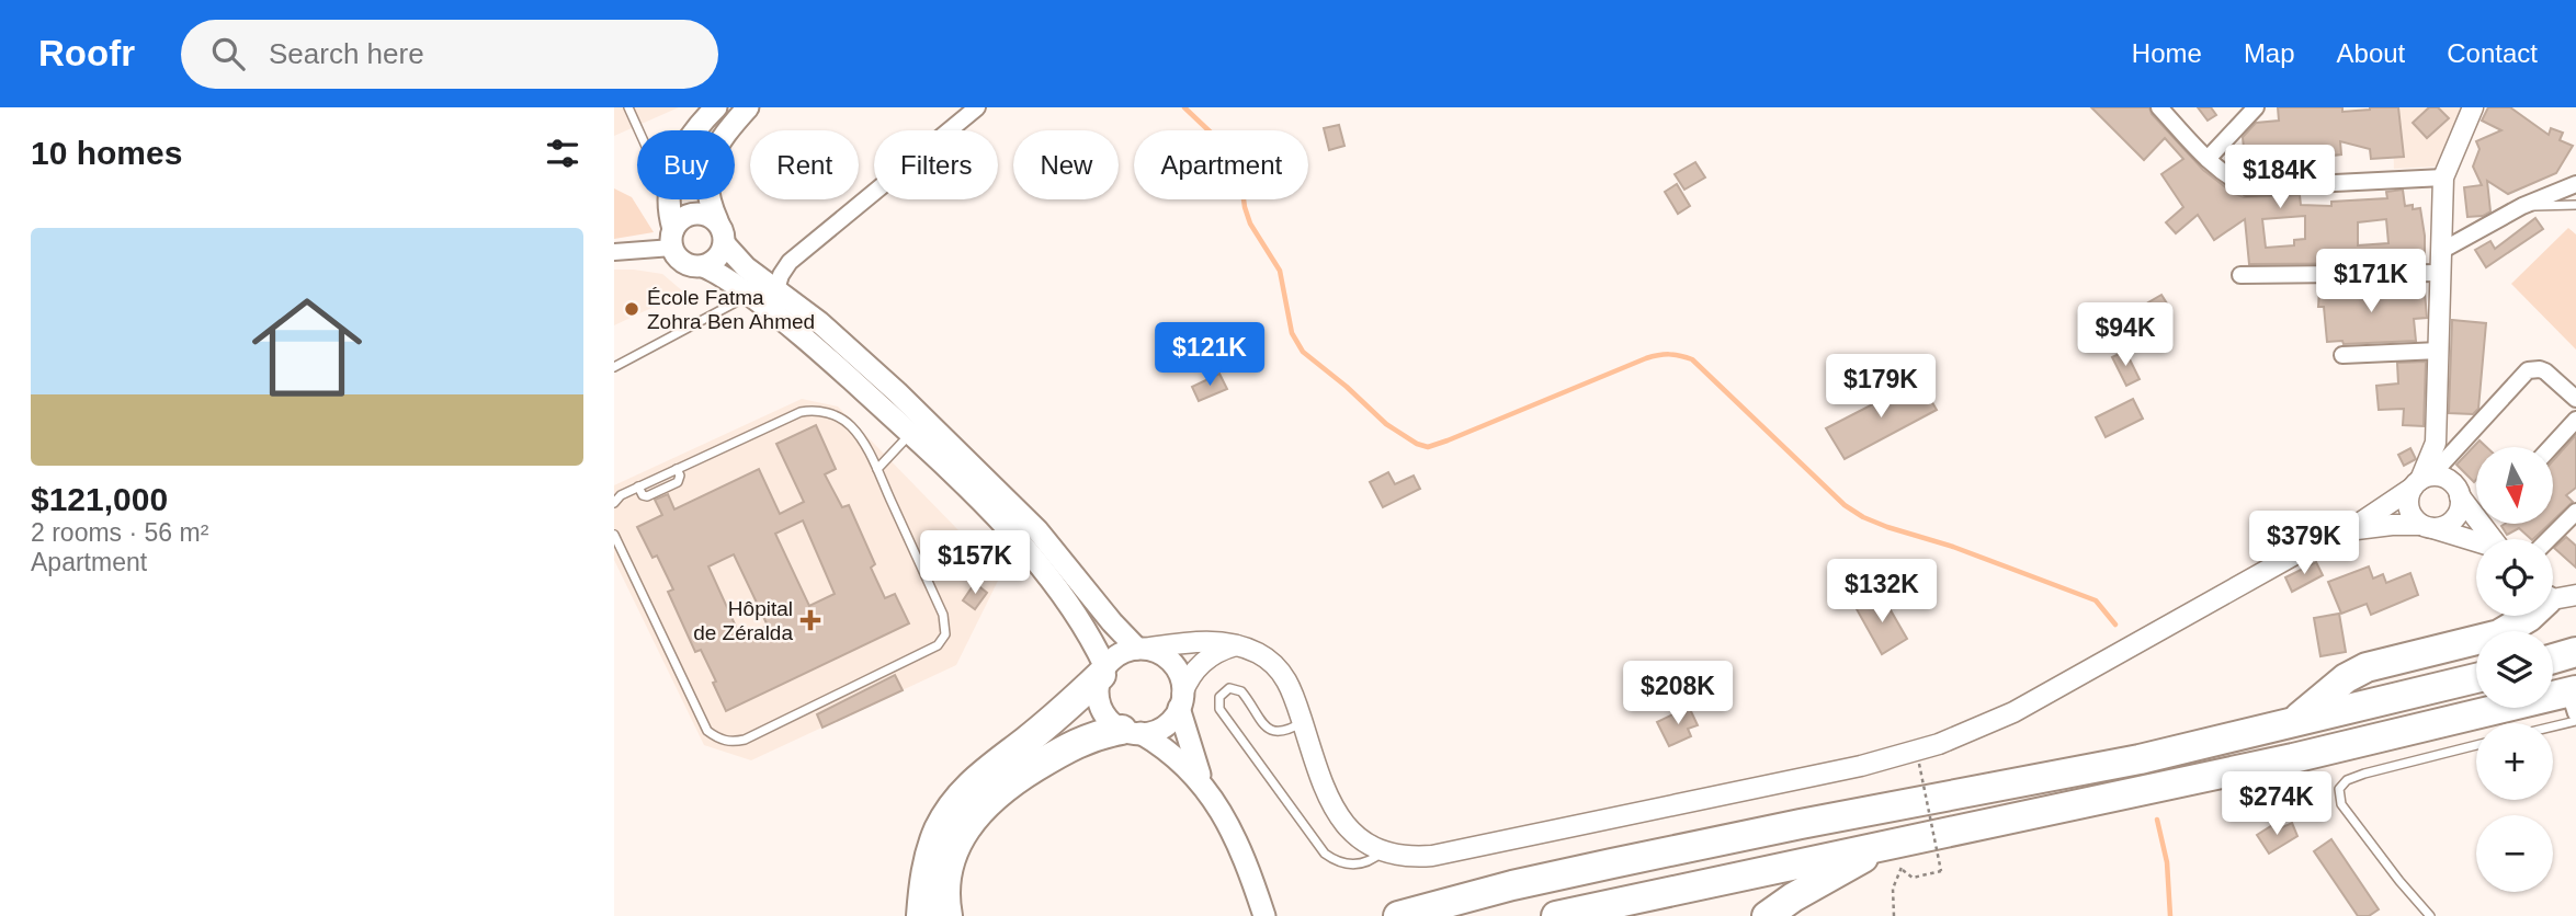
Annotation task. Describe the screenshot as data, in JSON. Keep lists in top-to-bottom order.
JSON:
{
  "places": {
    "other": ["École Fatma Zohra Ben Ahmed"],
    "health": ["Hôpital de Zéralda"]
  },
  "north": "bottom",
  "page": {
    "header": "Roofr",
    "search": "Search here",
    "nav": [
      "Home",
      "Map",
      "About",
      "Contact"
    ],
    "heading": "10 homes",
    "chip": [
      "Buy",
      "Rent",
      "Filters",
      "New",
      "Apartment"
    ],
    "price": [
      "$184K",
      "$171K",
      "$94K",
      "$121K",
      "$179K",
      "$379K",
      "$157K",
      "$132K",
      "$208K",
      "$274K"
    ],
    "list": [
      {
        "name": "$121,000",
        "note": "2 rooms · 56 m² · Apartment"
      }
    ],
    "map_buttons": ["+", "−"]
  }
}
